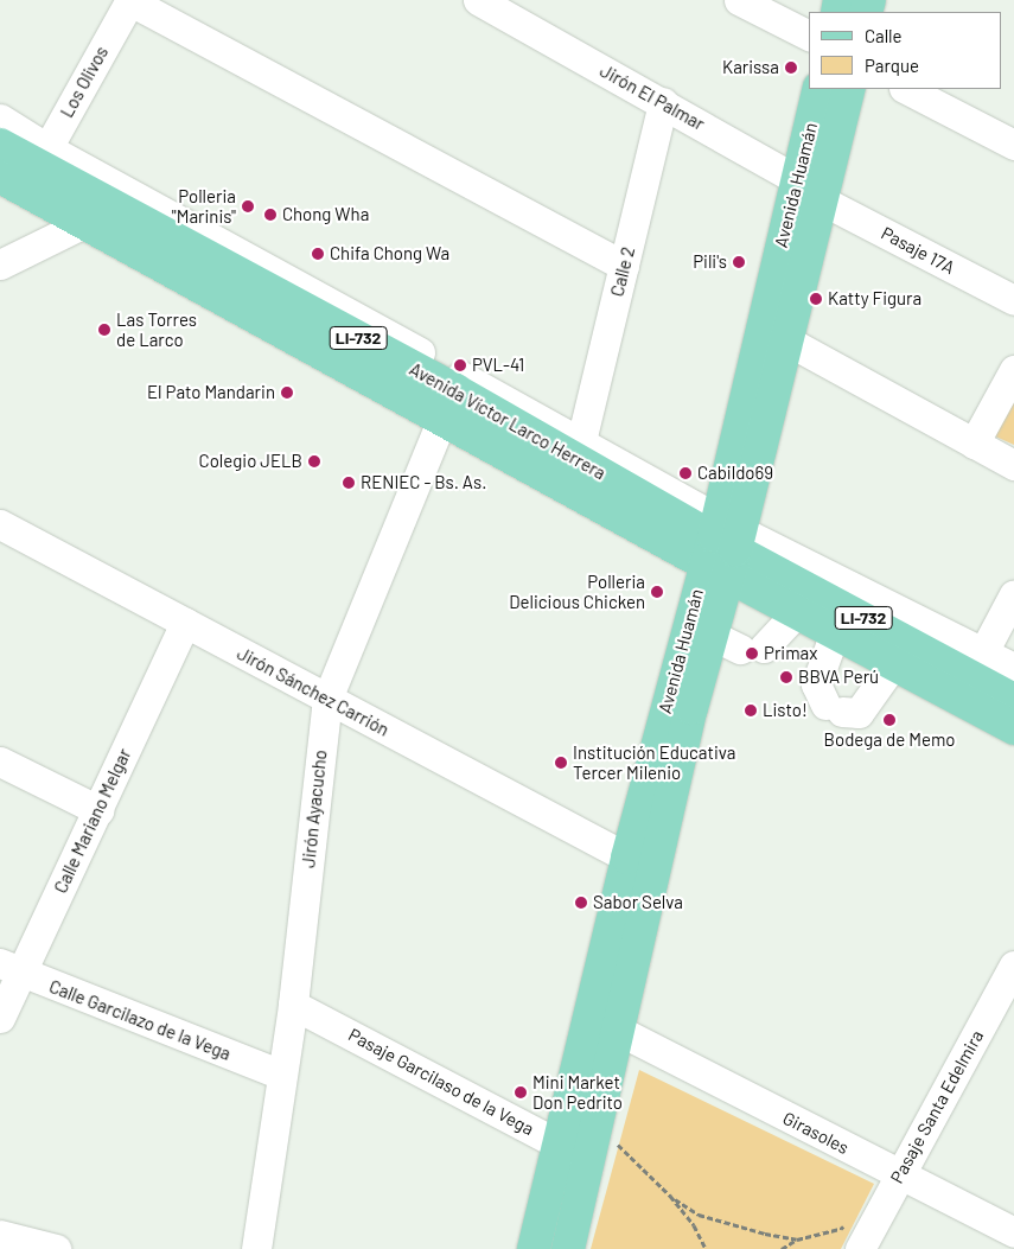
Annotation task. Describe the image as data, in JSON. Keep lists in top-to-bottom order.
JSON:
{
  "streets": {
    "main road": ["Avenida Huamán", "LI-732", "Avenida Víctor Larco Herrera"],
    "street": [
      "Los Olivos",
      "Jirón El Palmar",
      "Pasaje 17A",
      "Calle 2",
      "Jirón Sánchez Carrión",
      "Jirón Ayacucho",
      "Calle Mariano Melgar",
      "Calle Garcilazo de la Vega",
      "Pasaje Garcilaso de la Vega",
      "Pasaje Santa Edelmira",
      "Girasoles"
    ]
  },
  "crossings": [
    ["Los Olivos", "Avenida Víctor Larco Herrera"],
    ["Jirón El Palmar", "Avenida Huamán"],
    ["Jirón El Palmar", "Pasaje 17A"],
    ["Jirón El Palmar", "Calle 2"],
    ["Avenida Huamán", "Pasaje 17A"],
    ["Avenida Huamán", "Avenida Víctor Larco Herrera"],
    ["Avenida Huamán", "Jirón Sánchez Carrión"],
    ["Avenida Huamán", "Pasaje Garcilaso de la Vega"],
    ["Avenida Huamán", "Girasoles"],
    ["Calle 2", "Avenida Víctor Larco Herrera"],
    ["Avenida Víctor Larco Herrera", "Jirón Ayacucho"],
    ["Jirón Sánchez Carrión", "Jirón Ayacucho"],
    ["Jirón Sánchez Carrión", "Calle Mariano Melgar"],
    ["Jirón Ayacucho", "Calle Garcilazo de la Vega"],
    ["Jirón Ayacucho", "Pasaje Garcilaso de la Vega"],
    ["Calle Mariano Melgar", "Calle Garcilazo de la Vega"],
    ["Pasaje Santa Edelmira", "Girasoles"]
  ],
  "places": [
    "Karissa",
    "Polleria \"Marinis\"",
    "Chong Wha",
    "Chifa Chong Wa",
    "Pili's",
    "Katty Figura",
    "Las Torres de Larco",
    "PVL-41",
    "El Pato Mandarin",
    "Colegio JELB",
    "Cabildo69",
    "RENIEC - Bs. As.",
    "Polleria Delicious Chicken",
    "Primax",
    "BBVA Perú",
    "Listo!",
    "Bodega de Memo",
    "Institución Educativa Tercer Milenio",
    "Sabor Selva",
    "Mini Market Don Pedrito"
  ],
  "legend": ["Calle", "Parque"]
}
